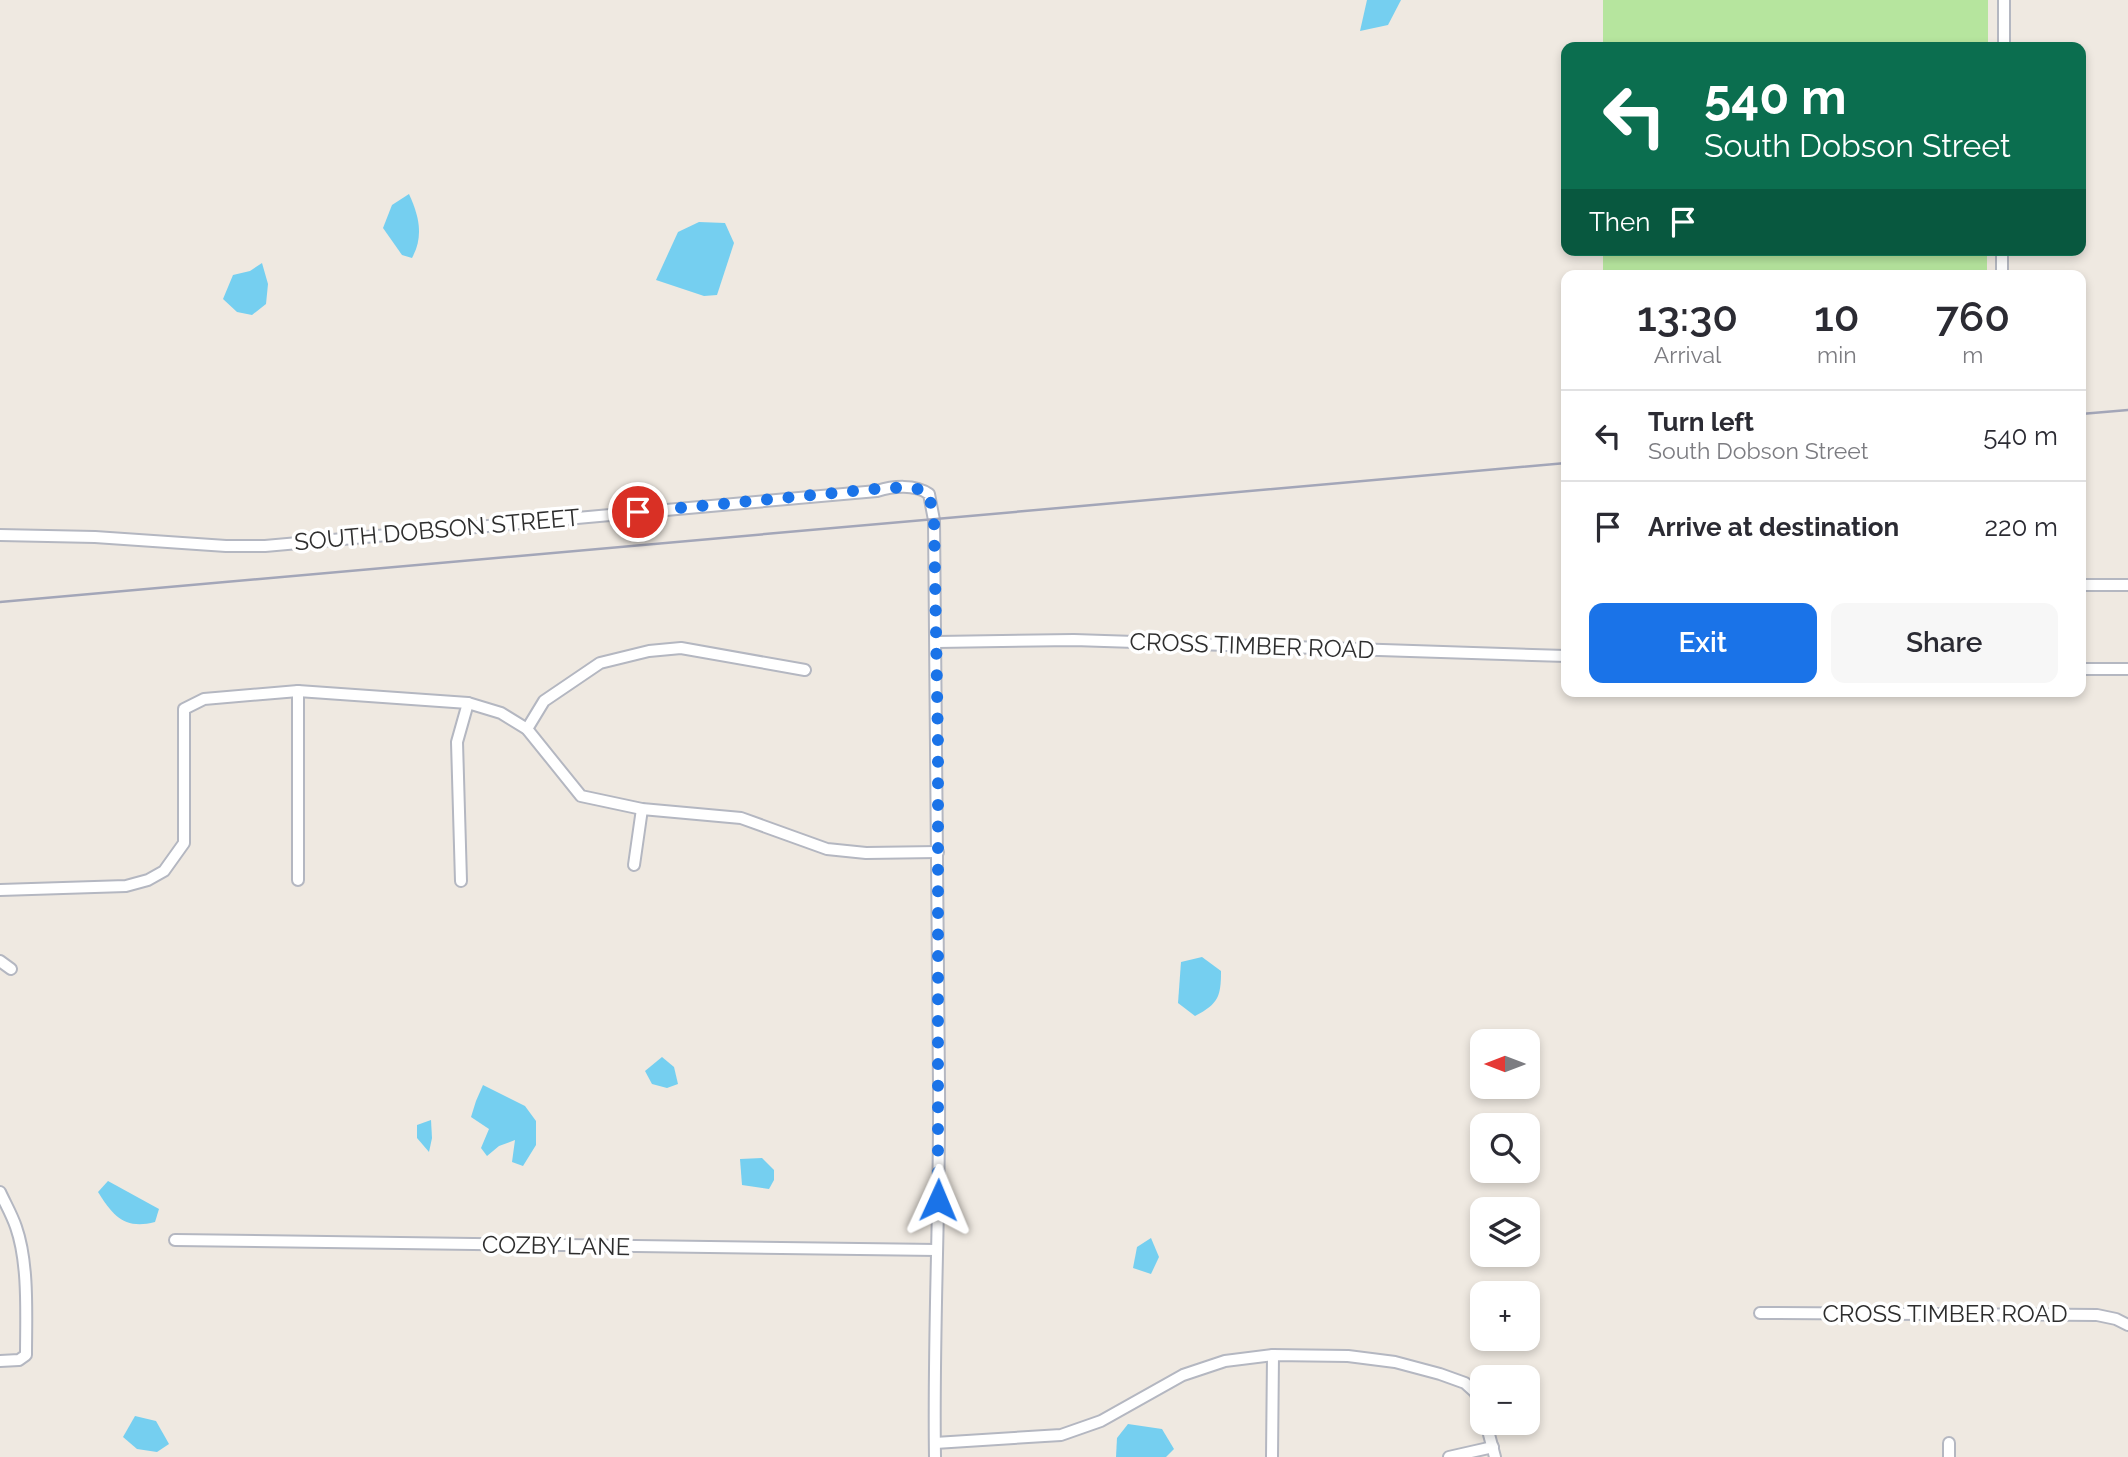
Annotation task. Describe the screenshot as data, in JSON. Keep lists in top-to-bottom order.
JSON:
{
  "streets": {
    "street": ["SOUTH DOBSON STREET", "CROSS TIMBER ROAD", "COZBY LANE"]
  },
  "crossings": [
    ["SOUTH DOBSON STREET", "CROSS TIMBER ROAD"]
  ],
  "north": "left",
  "page": {
    "turn": ["540 m", "South Dobson Street"],
    "then": "Then",
    "eta": [
      "13:30",
      "Arrival",
      "10",
      "min",
      "760",
      "m"
    ],
    "list": [
      {
        "name": "Turn left",
        "note": "South Dobson Street",
        "value": "540 m"
      },
      {
        "name": "Arrive at destination",
        "value": "220 m"
      }
    ],
    "buttons": ["Exit", "Share"],
    "map_buttons": ["+", "−"]
  }
}
